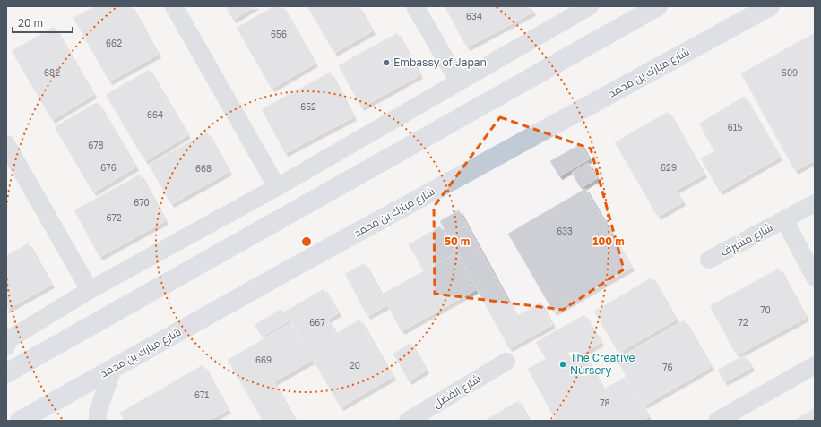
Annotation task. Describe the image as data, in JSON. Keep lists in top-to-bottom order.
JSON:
{
  "streets": {
    "main road": ["شارع مبارك بن محمد"],
    "street": ["شارع مشَيرِف", "شارع الفَضل"]
  },
  "places": ["Embassy of Japan", "The Creative Nursery"],
  "house_numbers": [
    "634",
    "656",
    "662",
    "682",
    "609",
    "652",
    "664",
    "615",
    "678",
    "676",
    "629",
    "668",
    "670",
    "672",
    "633",
    "70",
    "667",
    "72",
    "669",
    "20",
    "76",
    "671",
    "78"
  ],
  "scale_bar": "20 m",
  "rings": ["50 m", "100 m"]
}
